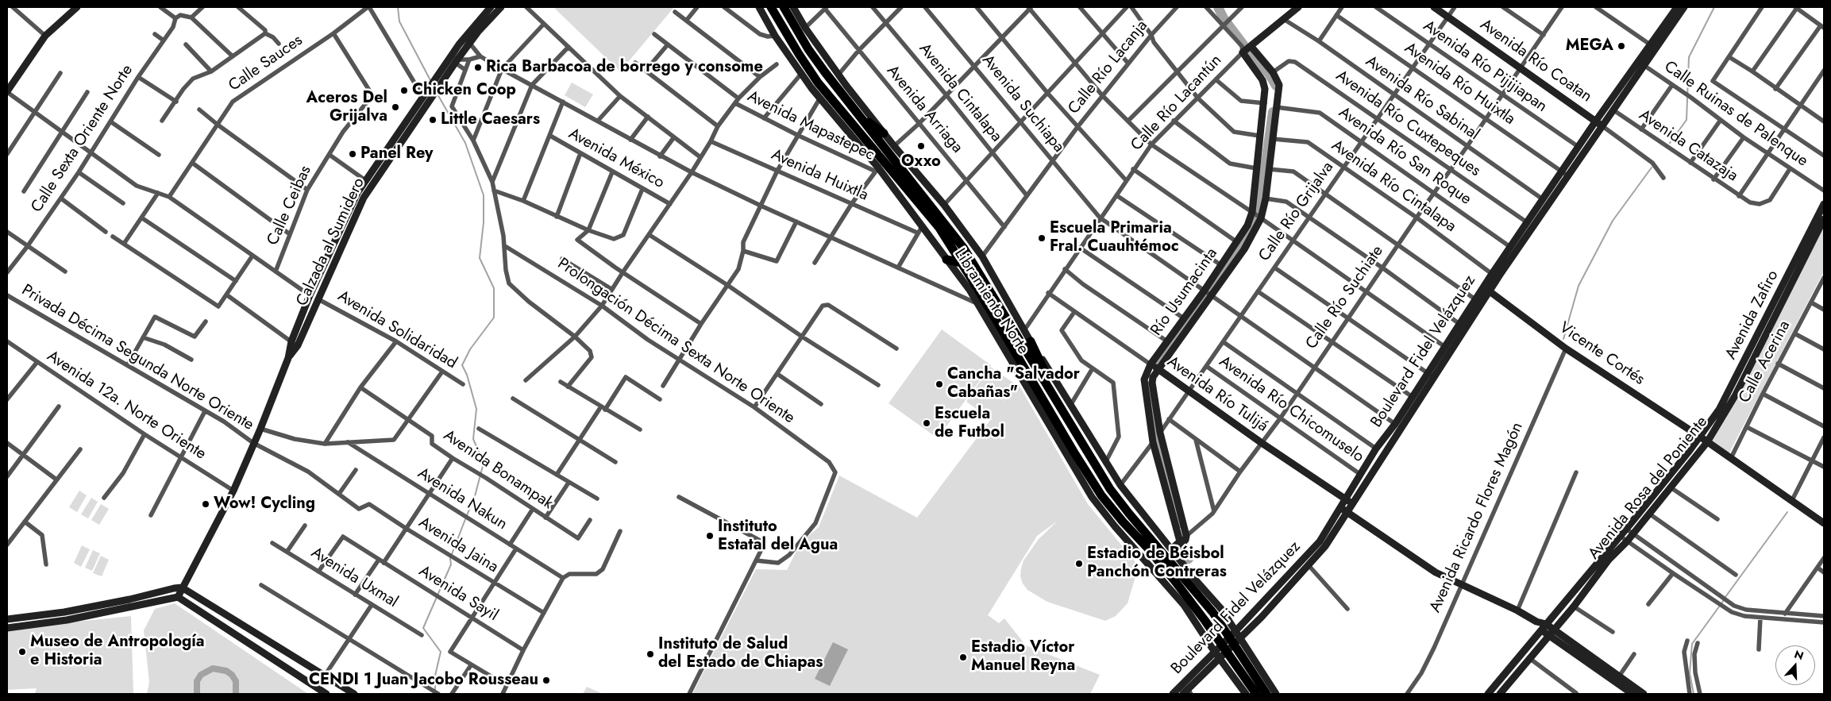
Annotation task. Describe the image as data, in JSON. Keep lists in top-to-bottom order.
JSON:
{
  "streets": {
    "highway": ["Libramiento Norte"],
    "street": [
      "Avenida Río Coatan",
      "Calle Sauces",
      "Avenida Río Pijijiapan",
      "Calle Río Lacanja",
      "Avenida Río Huixtla",
      "Avenida Cintalapa",
      "Avenida Río Sabinal",
      "Calle Río Lacantún",
      "Avenida Suchiapa",
      "Avenida Arriaga",
      "Calle Ruinas de Palenque",
      "Avenida Río Cuxtepeques",
      "Avenida Mapastepec",
      "Calle Sexta Oriente Norte",
      "Avenida Catazaja",
      "Avenida Río San Roque",
      "Avenida México",
      "Avenida Huixtla",
      "Avenida Río Cintalapa",
      "Calle Ceibas",
      "Calle Río Grijalva",
      "Calzada al Sumidero",
      "Río Usumacinta",
      "Calle Río Suchiate",
      "Avenida Zafiro",
      "Avenida Solidaridad",
      "Prolongación Décima Sexta Norte Oriente",
      "Boulevard Fidel Velázquez",
      "Vicente Cortés",
      "Privada Décima Segunda Norte Oriente",
      "Calle Acerina",
      "Avenida Río Tulijá",
      "Avenida 12a. Norte Oriente",
      "Avenida Río Chicomuselo",
      "Avenida Bonampak",
      "Avenida Rosa del Poniente",
      "Avenida Nakun",
      "Avenida Ricardo Flores Magón",
      "Avenida Jaina",
      "Avenida Uxmal",
      "Avenida Sayil"
    ]
  },
  "crossings": [
    ["Avenida Río Coatan", "Calle Río Grijalva"],
    ["Avenida Río Coatan", "Calle Río Suchiate"],
    ["Avenida Río Coatan", "Boulevard Fidel Velázquez"],
    ["Calle Sauces", "Calle Ceibas"],
    ["Avenida Río Pijijiapan", "Calle Río Grijalva"],
    ["Avenida Río Pijijiapan", "Calle Río Suchiate"],
    ["Avenida Río Pijijiapan", "Boulevard Fidel Velázquez"],
    ["Calle Río Lacanja", "Avenida Cintalapa"],
    ["Calle Río Lacanja", "Avenida Suchiapa"],
    ["Calle Río Lacanja", "Avenida Arriaga"],
    ["Avenida Río Huixtla", "Calle Río Grijalva"],
    ["Avenida Río Huixtla", "Calle Río Suchiate"],
    ["Avenida Río Huixtla", "Boulevard Fidel Velázquez"],
    ["Avenida Río Sabinal", "Calle Río Grijalva"],
    ["Avenida Río Sabinal", "Calle Río Suchiate"],
    ["Avenida Río Sabinal", "Boulevard Fidel Velázquez"],
    ["Calle Río Lacantún", "Avenida Suchiapa"],
    ["Calle Río Lacantún", "Río Usumacinta"],
    ["Calle Río Lacantún", "Avenida Río Tulijá"],
    ["Avenida Suchiapa", "Calle Río Grijalva"],
    ["Avenida Suchiapa", "Río Usumacinta"],
    ["Avenida Suchiapa", "Calle Río Suchiate"],
    ["Avenida Suchiapa", "Boulevard Fidel Velázquez"],
    ["Calle Ruinas de Palenque", "Avenida Catazaja"],
    ["Calle Ruinas de Palenque", "Boulevard Fidel Velázquez"],
    ["Avenida Río Cuxtepeques", "Calle Río Grijalva"],
    ["Avenida Río Cuxtepeques", "Río Usumacinta"],
    ["Avenida Río Cuxtepeques", "Calle Río Suchiate"],
    ["Avenida Río Cuxtepeques", "Boulevard Fidel Velázquez"],
    ["Avenida Mapastepec", "Libramiento Norte"],
    ["Avenida Catazaja", "Boulevard Fidel Velázquez"],
    ["Avenida Río San Roque", "Calle Río Grijalva"],
    ["Avenida Río San Roque", "Río Usumacinta"],
    ["Avenida Río San Roque", "Calle Río Suchiate"],
    ["Avenida Río San Roque", "Boulevard Fidel Velázquez"],
    ["Avenida Río Cintalapa", "Calle Río Grijalva"],
    ["Avenida Río Cintalapa", "Río Usumacinta"],
    ["Avenida Río Cintalapa", "Calle Río Suchiate"],
    ["Avenida Río Cintalapa", "Boulevard Fidel Velázquez"],
    ["Calle Río Grijalva", "Río Usumacinta"],
    ["Calle Río Grijalva", "Avenida Río Tulijá"],
    ["Calle Río Grijalva", "Avenida Río Chicomuselo"],
    ["Calzada al Sumidero", "Avenida Solidaridad"],
    ["Calzada al Sumidero", "Privada Décima Segunda Norte Oriente"],
    ["Calzada al Sumidero", "Avenida 12a. Norte Oriente"],
    ["Río Usumacinta", "Calle Río Suchiate"],
    ["Río Usumacinta", "Avenida Río Tulijá"],
    ["Calle Río Suchiate", "Avenida Río Tulijá"],
    ["Calle Río Suchiate", "Avenida Río Chicomuselo"],
    ["Libramiento Norte", "Boulevard Fidel Velázquez"],
    ["Avenida Zafiro", "Vicente Cortés"],
    ["Avenida Zafiro", "Avenida Rosa del Poniente"],
    ["Boulevard Fidel Velázquez", "Vicente Cortés"],
    ["Boulevard Fidel Velázquez", "Avenida Río Tulijá"],
    ["Boulevard Fidel Velázquez", "Avenida Río Chicomuselo"],
    ["Vicente Cortés", "Calle Acerina"],
    ["Vicente Cortés", "Avenida Rosa del Poniente"],
    ["Vicente Cortés", "Avenida Ricardo Flores Magón"],
    ["Privada Décima Segunda Norte Oriente", "Avenida Jaina"],
    ["Avenida Uxmal", "Avenida Sayil"]
  ],
  "places": [
    "MEGA",
    "Rica Barbacoa de borrego y consome",
    "Chicken Coop",
    "Aceros Del Grijalva",
    "Little Caesars",
    "Oxxo",
    "Panel Rey",
    "Escuela Primaria Fral. Cuauhtémoc",
    "Cancha \"Salvador Cabañas\"",
    "Escuela de Futbol",
    "Wow! Cycling",
    "Instituto Estatal del Agua",
    "Estadio de Béisbol Panchón Contreras",
    "Museo de Antropología e Historia",
    "Instituto de Salud del Estado de Chiapas",
    "Estadio Víctor Manuel Reyna",
    "CENDI 1 Juan Jacobo Rousseau"
  ],
  "north": "top"
}
